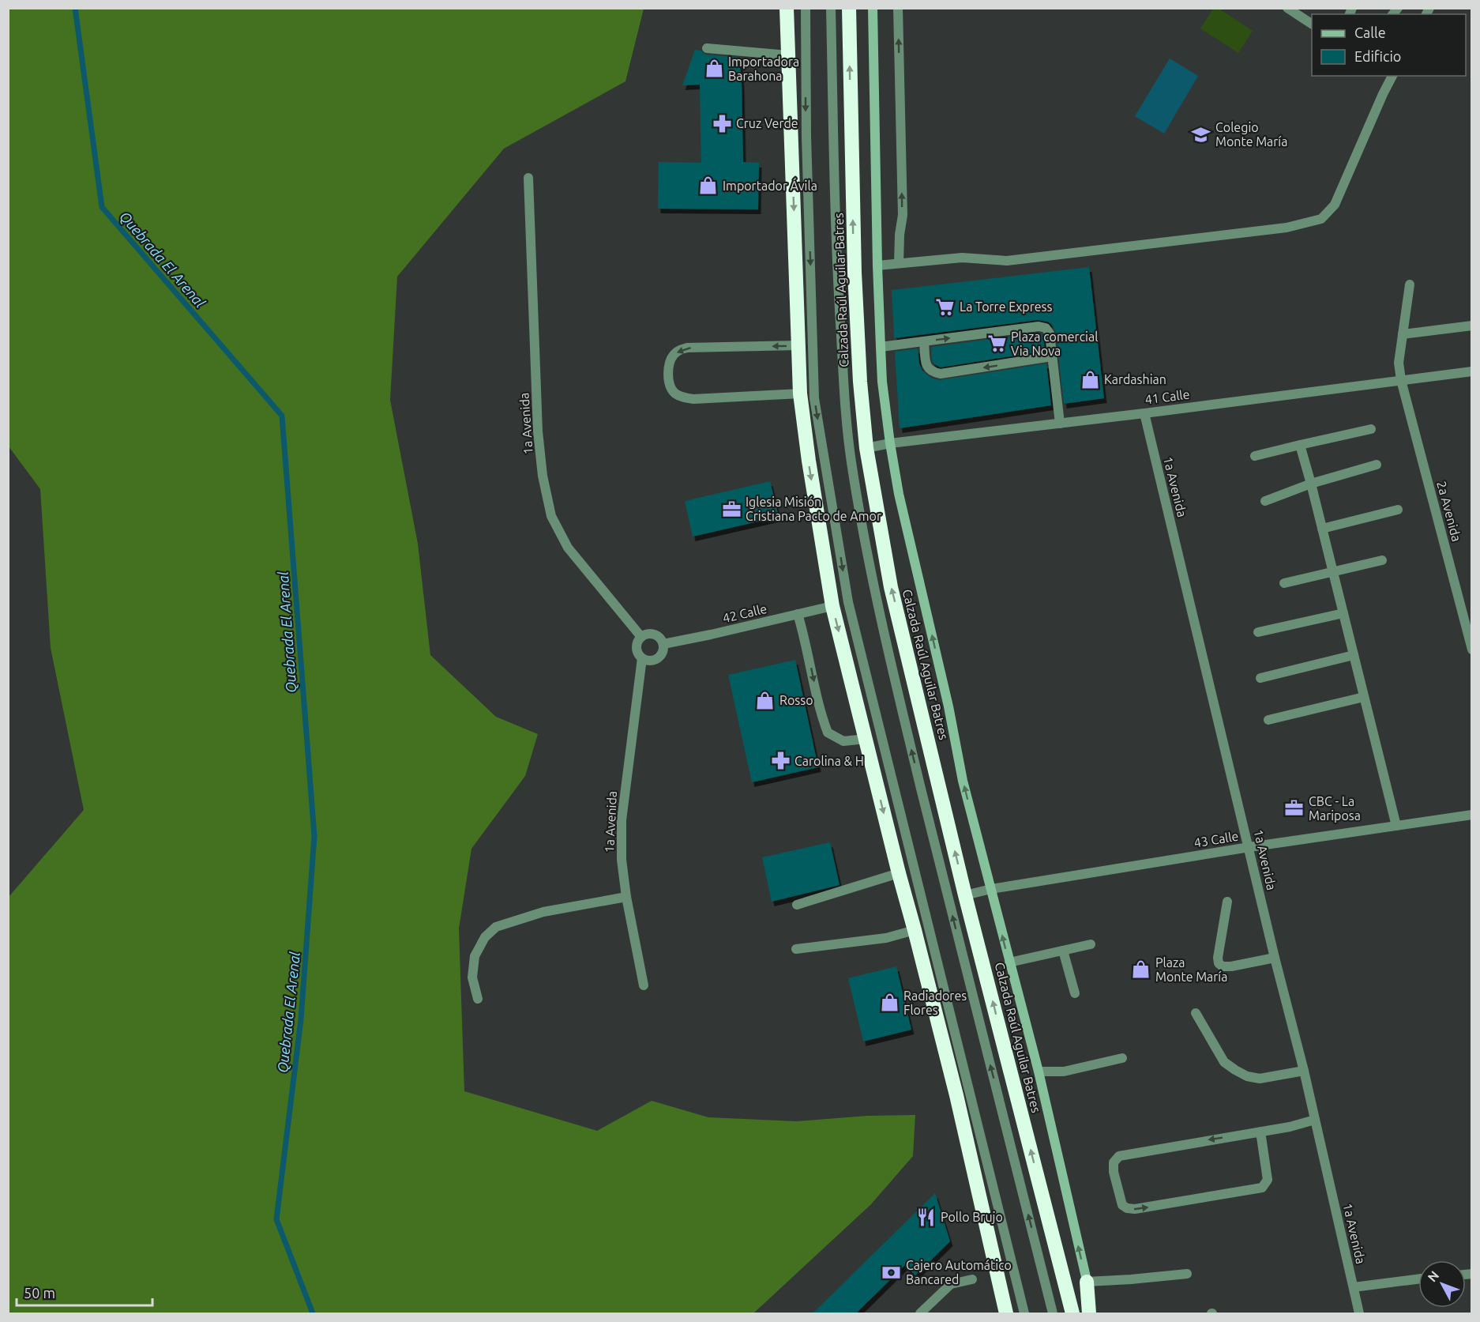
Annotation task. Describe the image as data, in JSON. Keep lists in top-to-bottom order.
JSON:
{
  "streets": {
    "highway": ["Calzada Raúl Aguilar Batres"],
    "street": [
      "41 Calle",
      "1a Avenida",
      "2a Avenida",
      "42 Calle",
      "43 Calle"
    ]
  },
  "crossings": [
    ["Calzada Raúl Aguilar Batres", "41 Calle"],
    ["Calzada Raúl Aguilar Batres", "43 Calle"],
    ["41 Calle", "1a Avenida"],
    ["41 Calle", "2a Avenida"],
    ["1a Avenida", "42 Calle"],
    ["1a Avenida", "43 Calle"]
  ],
  "water": ["Quebrada El Arenal"],
  "places": {
    "shop": [
      "Importadora Barahona",
      "Importador Ávila",
      "Kardashian",
      "Rosso",
      "Plaza Monte María",
      "Radiadores Flores"
    ],
    "pharmacy": ["Cruz Verde", "Carolina & H"],
    "school or university": ["Colegio Monte María"],
    "supermarket": ["La Torre Express", "Plaza comercial Via Nova"],
    "office": ["Iglesia Misión Cristiana Pacto de Amor", "CBC - La Mariposa"],
    "restaurant": ["Pollo Brujo"],
    "bank": ["Cajero Automático Bancared"]
  },
  "legend": ["Calle", "Edificio"],
  "scale_bar": "50 m",
  "north": "top left"
}
